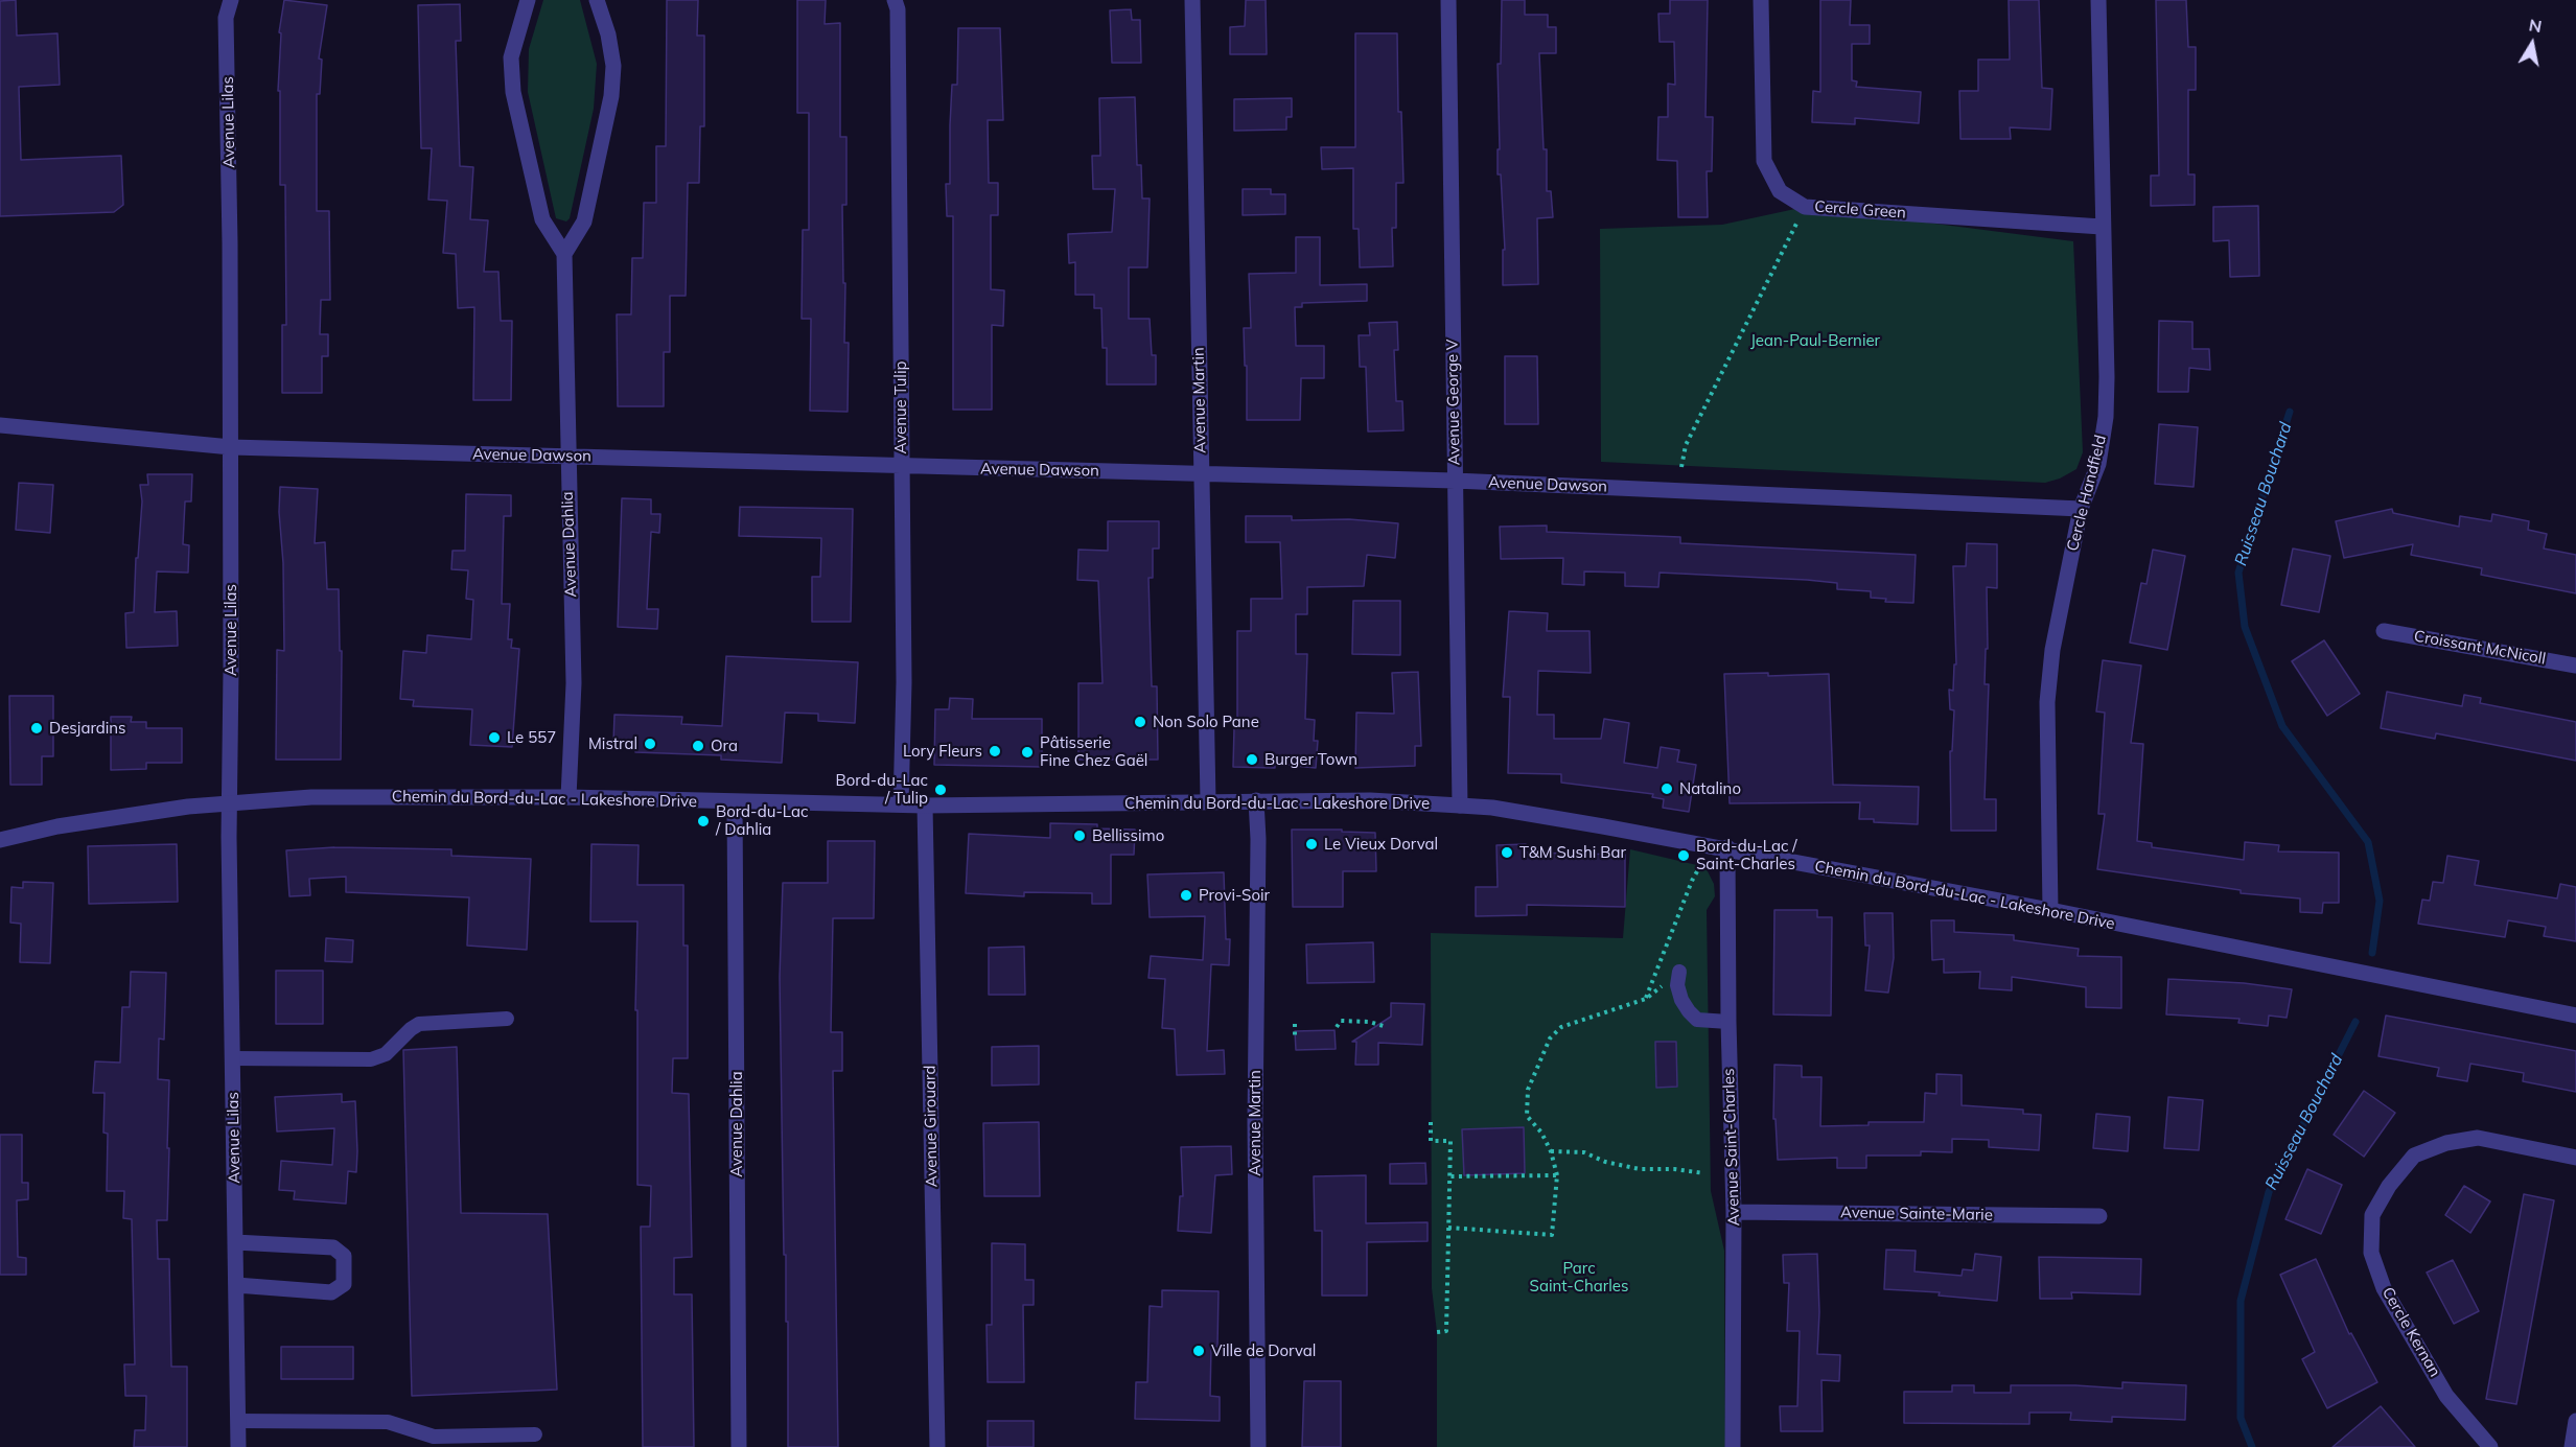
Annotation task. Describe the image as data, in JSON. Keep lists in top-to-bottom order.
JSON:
{
  "streets": {
    "street": [
      "Avenue Lilas",
      "Cercle Green",
      "Avenue Martin",
      "Avenue George V",
      "Avenue Tulip",
      "Avenue Dawson",
      "Cercle Handfield",
      "Avenue Dahlia",
      "Croissant McNicoll",
      "Chemin du Bord-du-Lac - Lakeshore Drive",
      "Avenue Girouard",
      "Avenue Saint-Charles",
      "Avenue Sainte-Marie",
      "Cercle Kernan"
    ]
  },
  "crossings": [
    ["Avenue Lilas", "Avenue Dawson"],
    ["Avenue Lilas", "Chemin du Bord-du-Lac - Lakeshore Drive"],
    ["Cercle Green", "Cercle Handfield"],
    ["Avenue Martin", "Avenue Dawson"],
    ["Avenue Martin", "Chemin du Bord-du-Lac - Lakeshore Drive"],
    ["Avenue George V", "Avenue Dawson"],
    ["Avenue George V", "Chemin du Bord-du-Lac - Lakeshore Drive"],
    ["Avenue Tulip", "Avenue Dawson"],
    ["Avenue Tulip", "Chemin du Bord-du-Lac - Lakeshore Drive"],
    ["Avenue Dawson", "Cercle Handfield"],
    ["Avenue Dawson", "Avenue Dahlia"],
    ["Cercle Handfield", "Chemin du Bord-du-Lac - Lakeshore Drive"],
    ["Avenue Dahlia", "Chemin du Bord-du-Lac - Lakeshore Drive"],
    ["Chemin du Bord-du-Lac - Lakeshore Drive", "Avenue Girouard"],
    ["Chemin du Bord-du-Lac - Lakeshore Drive", "Avenue Saint-Charles"],
    ["Avenue Saint-Charles", "Avenue Sainte-Marie"]
  ],
  "water": ["Ruisseau Bouchard"],
  "parks": ["Jean-Paul-Bernier", "Parc Saint-Charles"],
  "places": [
    "Non Solo Pane",
    "Desjardins",
    "Le 557",
    "Mistral",
    "Ora",
    "Lory Fleurs",
    "Pâtisserie Fine Chez Gaël",
    "Burger Town",
    "Natalino",
    "Bord-du-Lac / Tulip",
    "Bord-du-Lac / Dahlia",
    "Bellissimo",
    "Le Vieux Dorval",
    "T&M Sushi Bar",
    "Bord-du-Lac / Saint-Charles",
    "Provi-Soir",
    "Ville de Dorval"
  ],
  "north": "top"
}
